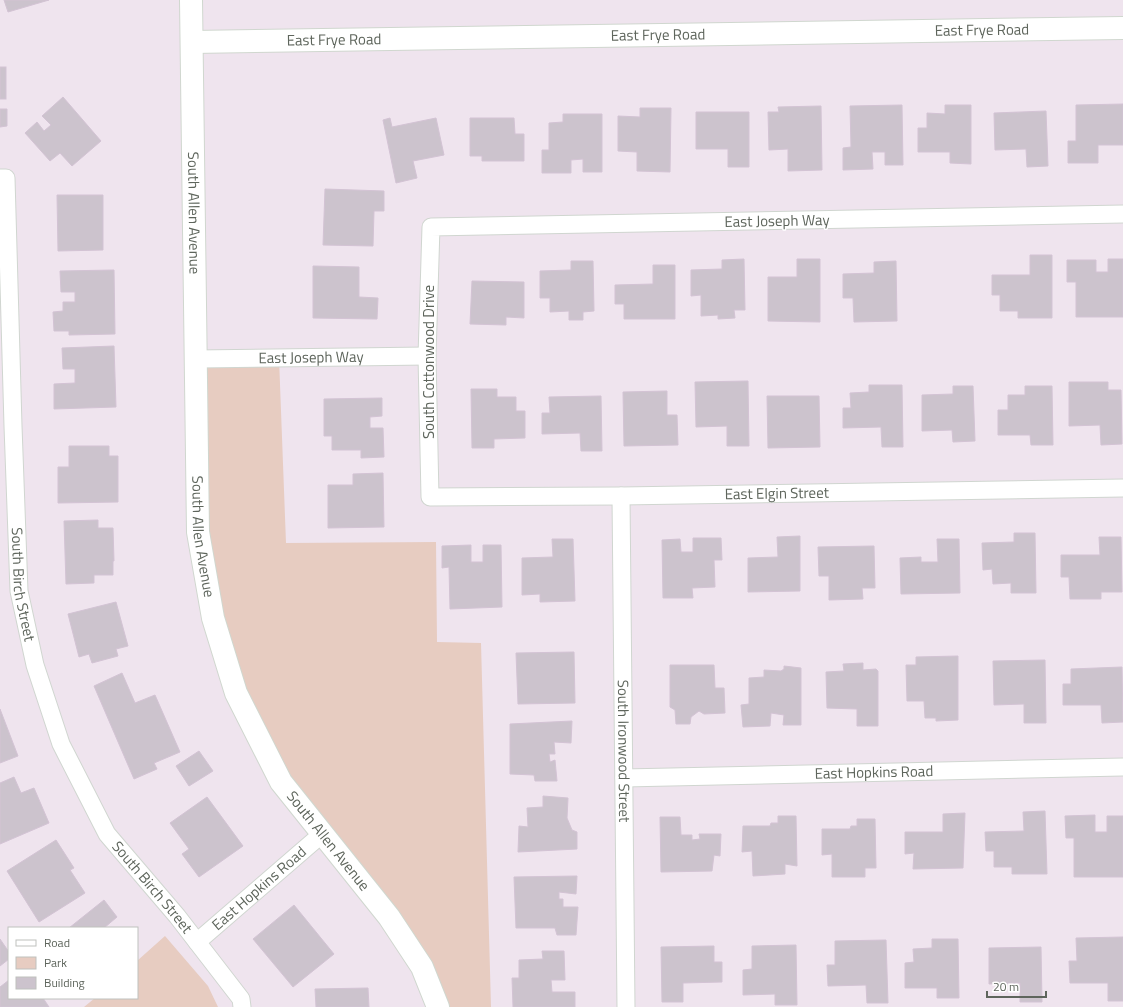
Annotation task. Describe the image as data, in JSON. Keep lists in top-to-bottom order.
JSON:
{
  "streets": {
    "street": [
      "East Frye Road",
      "South Allen Avenue",
      "East Joseph Way",
      "South Cottonwood Drive",
      "East Elgin Street",
      "South Birch Street",
      "South Ironwood Street",
      "East Hopkins Road"
    ]
  },
  "crossings": [
    ["East Frye Road", "South Allen Avenue"],
    ["South Allen Avenue", "East Joseph Way"],
    ["South Allen Avenue", "East Hopkins Road"],
    ["East Joseph Way", "South Cottonwood Drive"],
    ["South Cottonwood Drive", "East Elgin Street"],
    ["East Elgin Street", "South Ironwood Street"],
    ["South Birch Street", "East Hopkins Road"],
    ["South Ironwood Street", "East Hopkins Road"]
  ],
  "legend": ["Road", "Park", "Building"],
  "scale_bar": "20 m"
}
